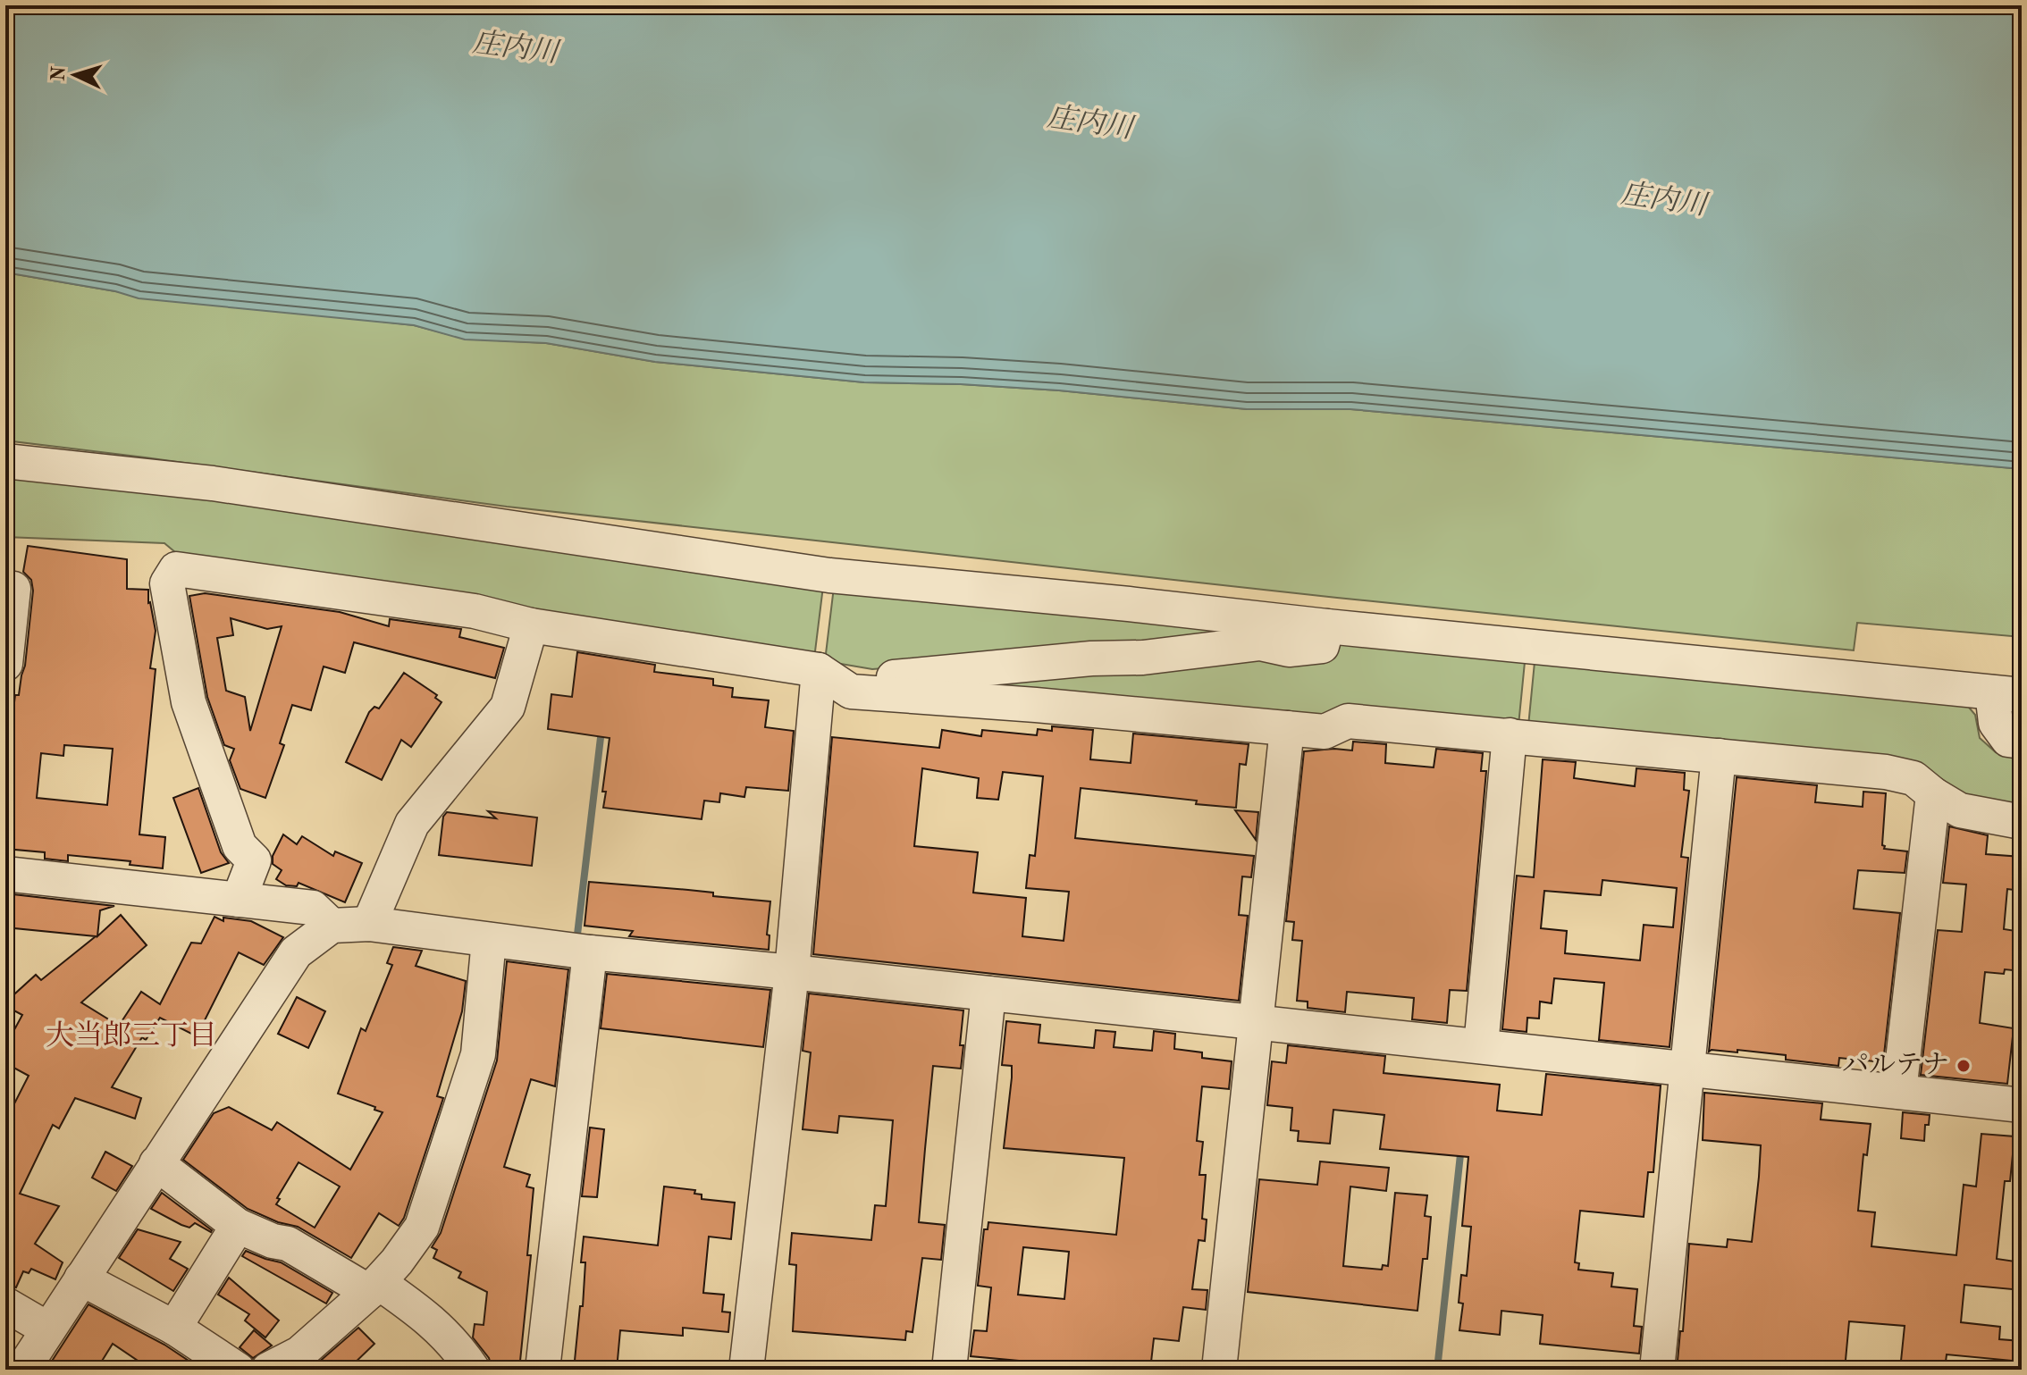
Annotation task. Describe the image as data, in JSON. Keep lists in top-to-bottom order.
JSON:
{
  "districts": ["大当郎三丁目"],
  "water": ["庄内川"],
  "places": ["パルテナ"],
  "north": "left"
}
